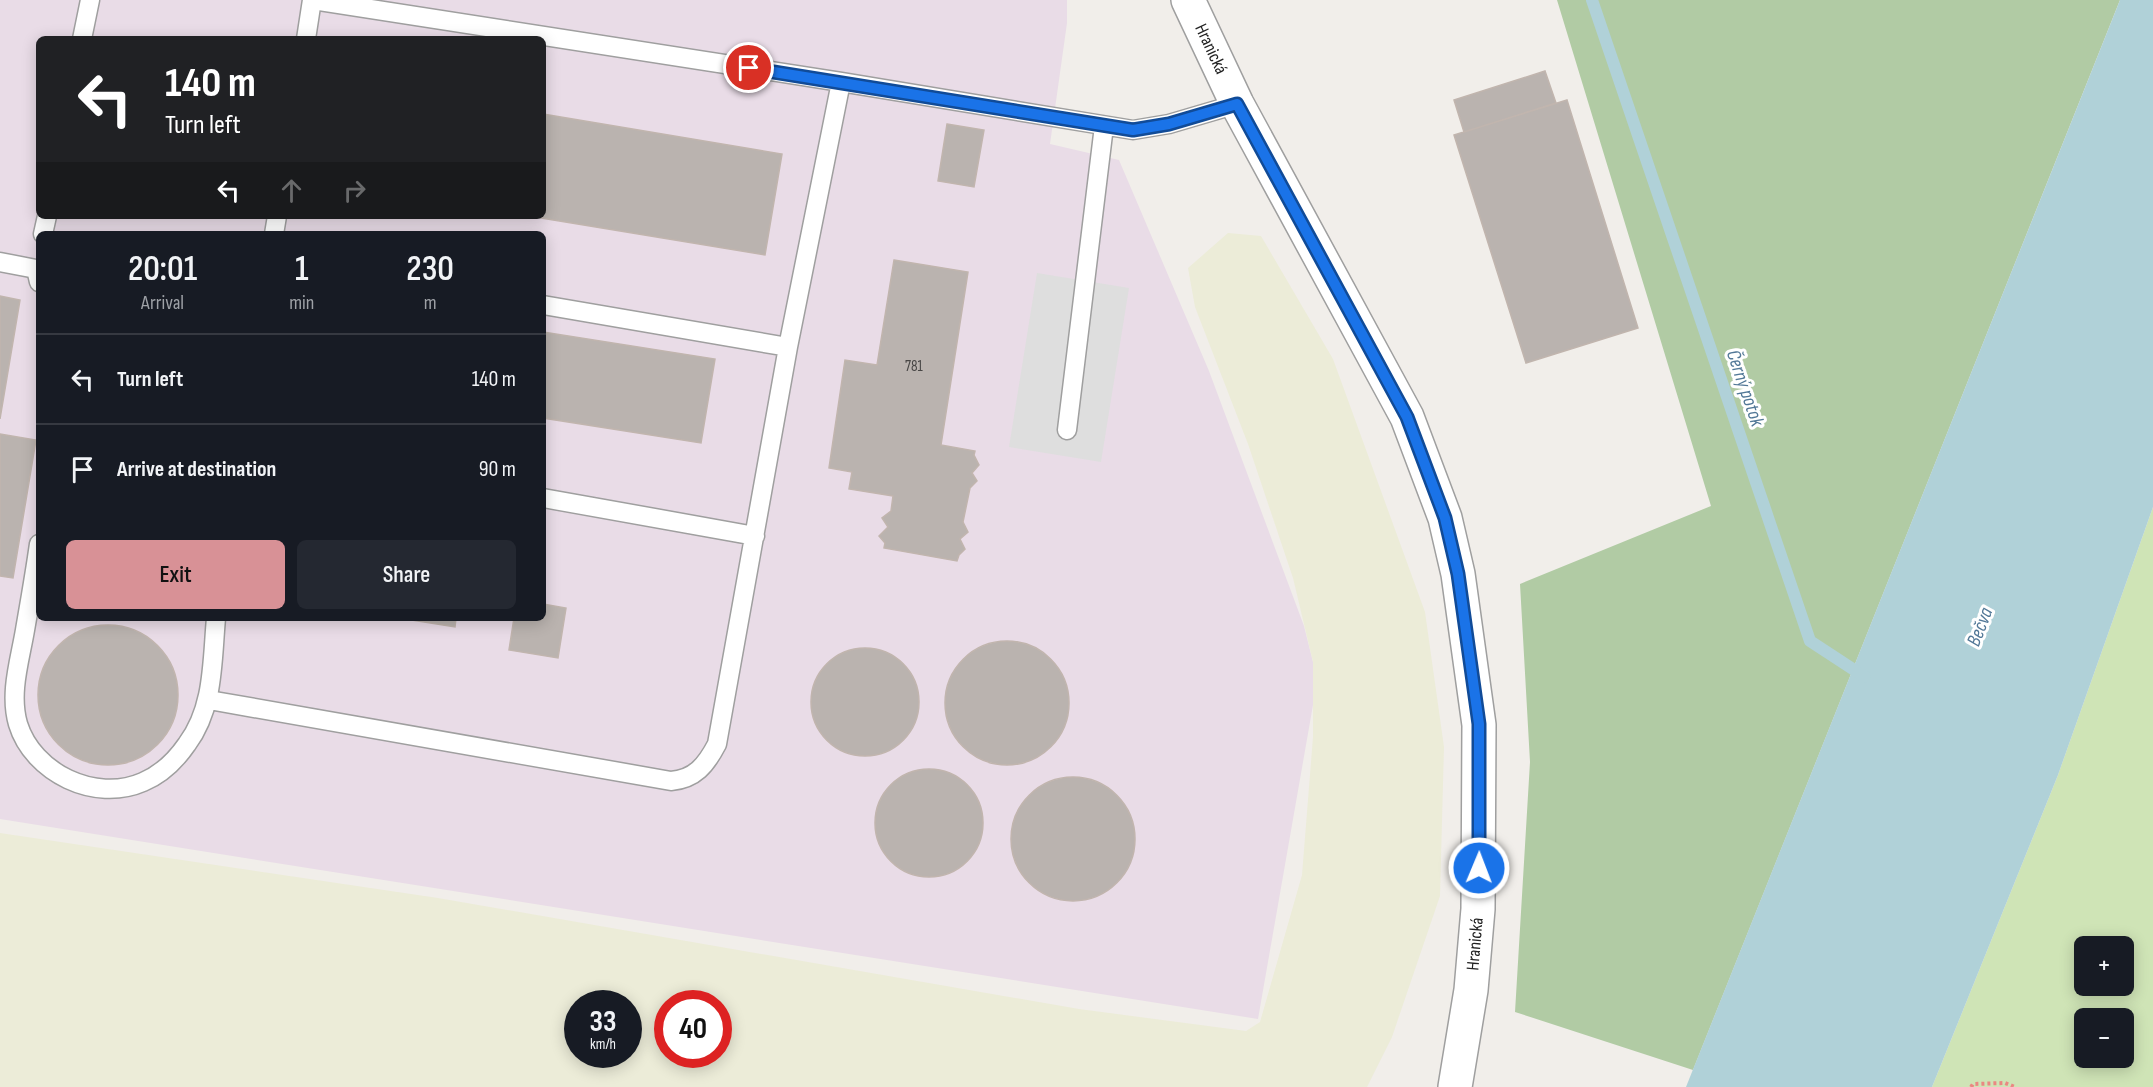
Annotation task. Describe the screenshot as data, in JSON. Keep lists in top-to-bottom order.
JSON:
{
  "streets": {
    "street": ["Hranická"]
  },
  "water": ["Černý potok", "Bečva"],
  "house_numbers": ["781"],
  "page": {
    "turn": ["140 m", "Turn left"],
    "eta": [
      "20:01",
      "Arrival",
      "1",
      "min",
      "230",
      "m"
    ],
    "list": [
      {
        "name": "Turn left",
        "value": "140 m"
      },
      {
        "name": "Arrive at destination",
        "value": "90 m"
      }
    ],
    "buttons": ["Exit", "Share"],
    "map_buttons": ["+", "−"],
    "speed": "33 km/h",
    "limit": "40"
  }
}
